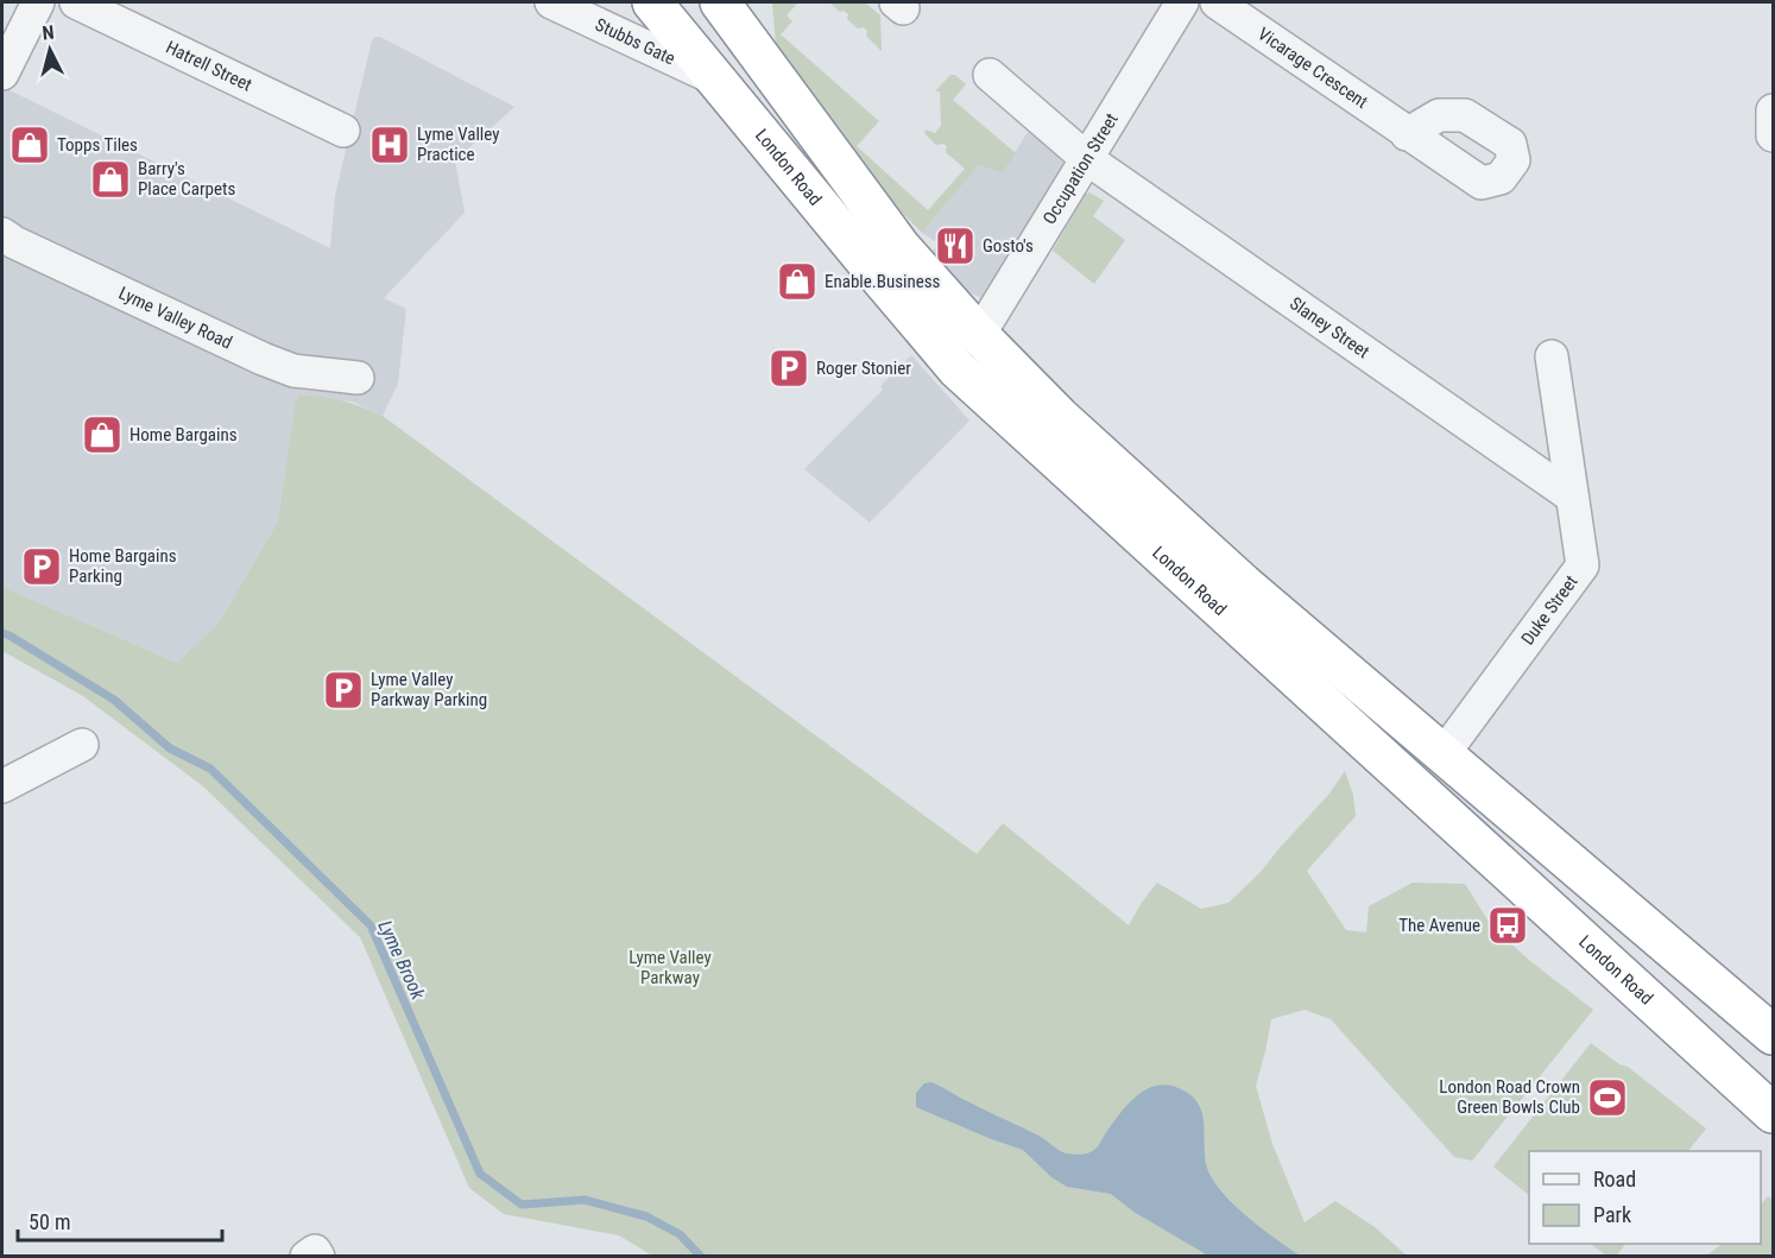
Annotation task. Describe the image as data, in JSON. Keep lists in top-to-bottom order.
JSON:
{
  "streets": {
    "highway": ["London Road"],
    "street": [
      "Stubbs Gate",
      "Hatrell Street",
      "Vicarage Crescent",
      "Occupation Street",
      "Lyme Valley Road",
      "Slaney Street",
      "Duke Street"
    ]
  },
  "crossings": [
    ["Stubbs Gate", "London Road"],
    ["London Road", "Occupation Street"],
    ["London Road", "Duke Street"],
    ["Occupation Street", "Slaney Street"],
    ["Slaney Street", "Duke Street"]
  ],
  "water": ["Lyme Brook"],
  "parks": ["Lyme Valley Parkway"],
  "places": {
    "shop": [
      "Topps Tiles",
      "Barry's Place Carpets",
      "Enable.Business",
      "Home Bargains"
    ],
    "hospital": ["Lyme Valley Practice"],
    "restaurant": ["Gosto's"],
    "parking": ["Roger Stonier", "Home Bargains Parking", "Lyme Valley Parkway Parking"],
    "bus stop": ["The Avenue"],
    "sports": ["London Road Crown Green Bowls Club"]
  },
  "legend": ["Road", "Park"],
  "scale_bar": "50 m",
  "north": "top"
}
